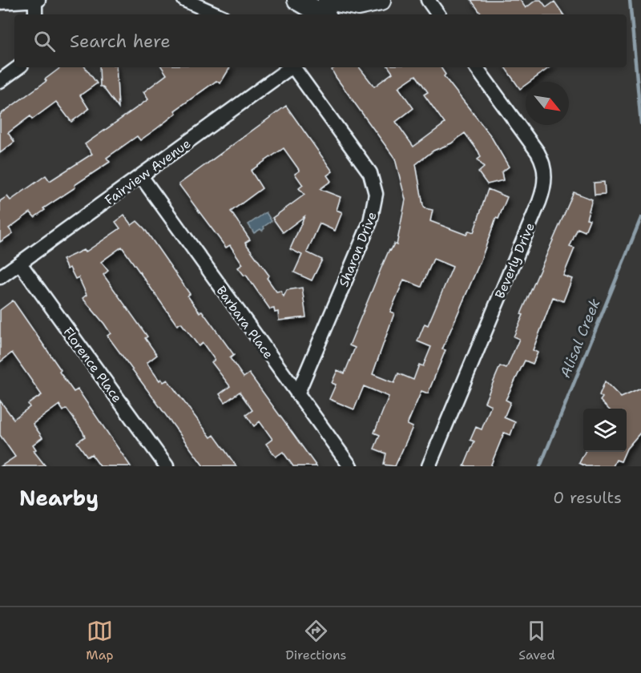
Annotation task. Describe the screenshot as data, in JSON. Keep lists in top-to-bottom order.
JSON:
{
  "streets": {
    "street": [
      "Fairview Avenue",
      "Sharon Drive",
      "Beverly Drive",
      "Barbara Place",
      "Florence Place"
    ]
  },
  "crossings": [
    ["Fairview Avenue", "Barbara Place"],
    ["Fairview Avenue", "Florence Place"],
    ["Sharon Drive", "Barbara Place"]
  ],
  "water": ["Alisal Creek"],
  "north": "bottom right",
  "page": {
    "search": "Search here",
    "heading": ["Nearby", "0 results"],
    "nav": ["Map", "Directions", "Saved"]
  }
}
